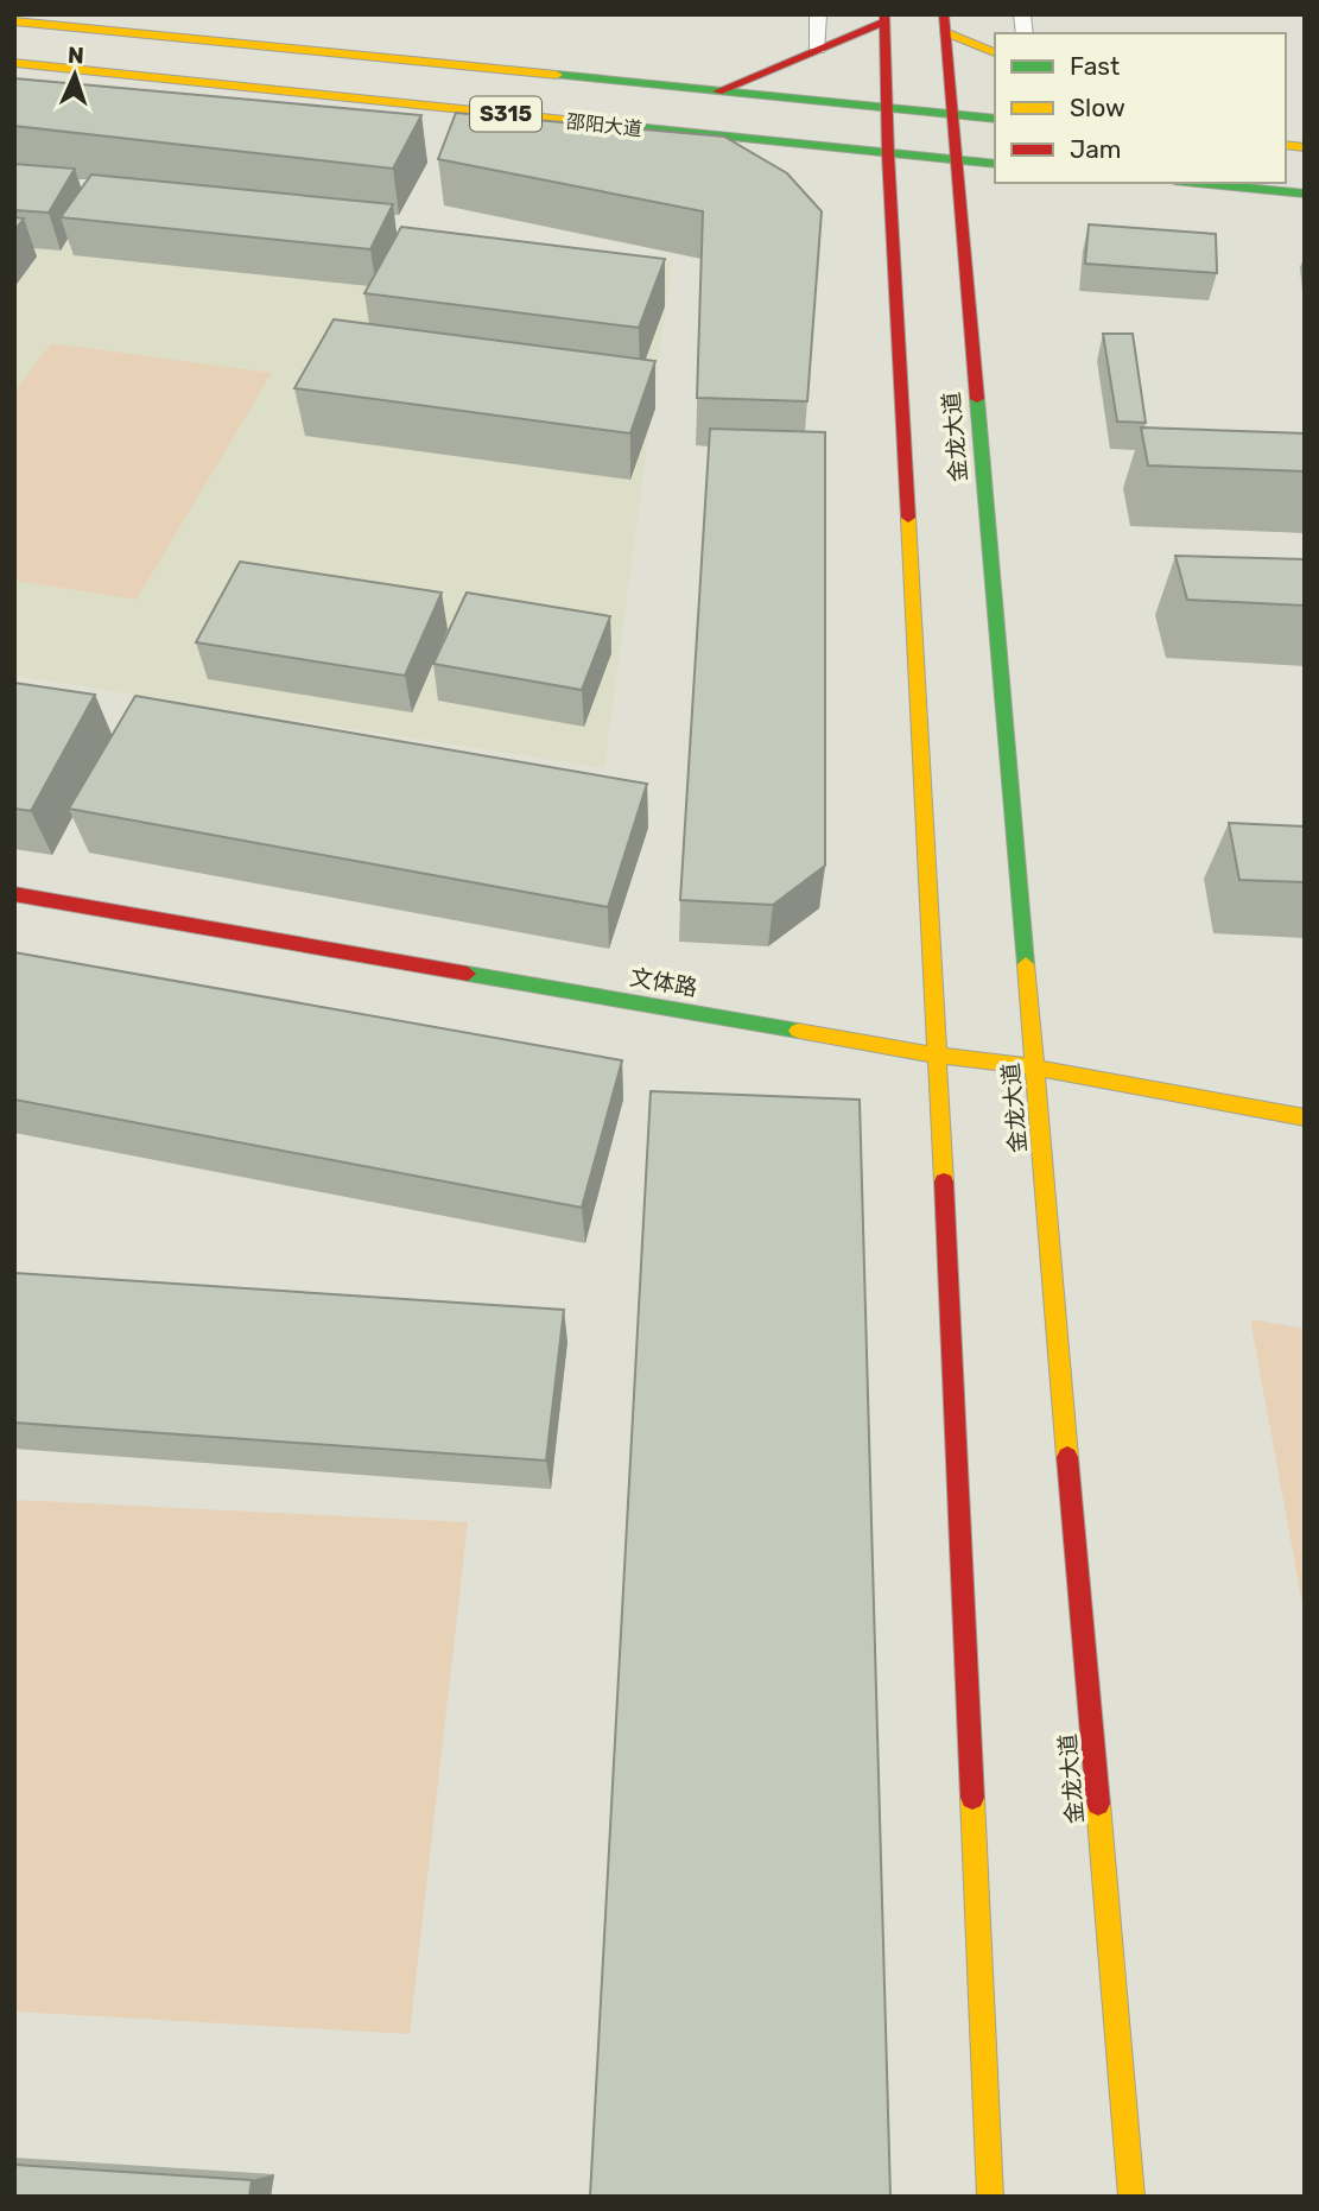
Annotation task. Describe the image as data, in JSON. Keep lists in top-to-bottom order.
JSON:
{
  "streets": {
    "main road": [
      "S315",
      "邵阳大道",
      "金龙大道",
      "文体路"
    ]
  },
  "crossings": [
    ["邵阳大道", "金龙大道"],
    ["金龙大道", "文体路"]
  ],
  "legend": ["Fast", "Slow", "Jam"],
  "north": "top"
}
